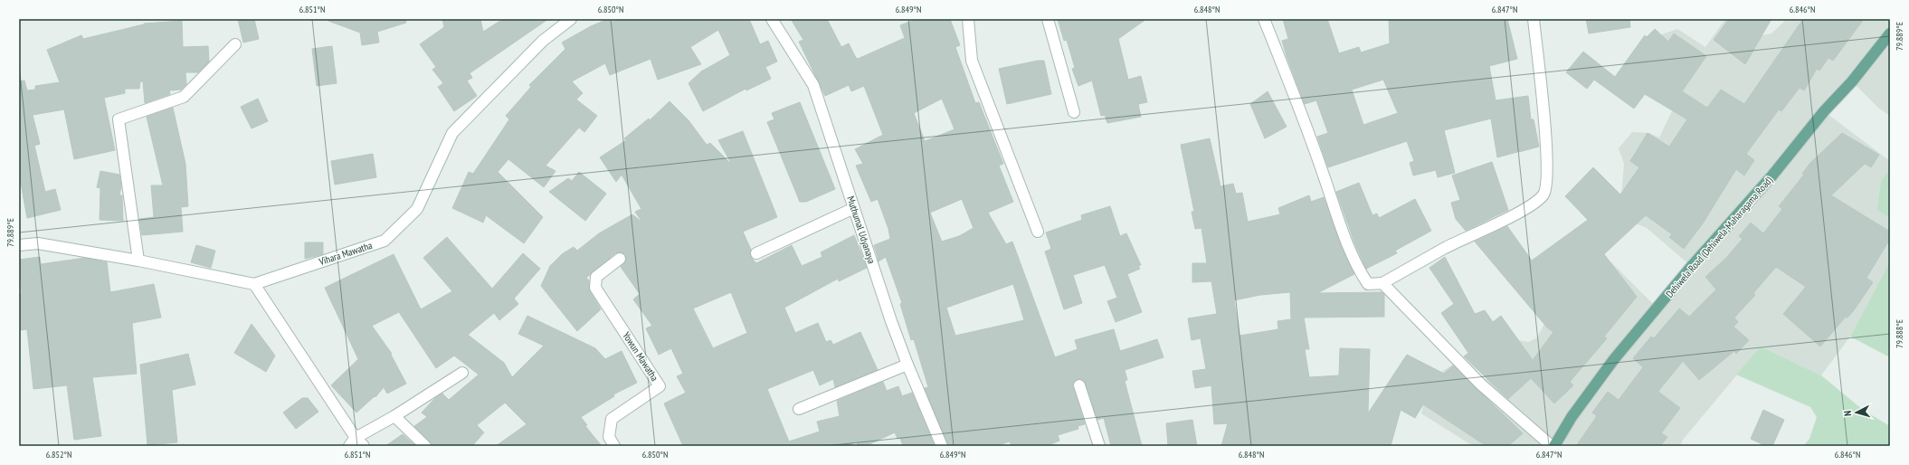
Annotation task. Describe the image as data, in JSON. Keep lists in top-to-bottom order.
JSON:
{
  "streets": {
    "main road": ["Dehiwela Road (Dehiwela-Maharagama Road)"],
    "street": ["Muthumal Udyanaya", "Vihara Mawatha", "Yowun Mawatha"]
  },
  "north": "left",
  "coordinates": [
    "6.851°N",
    "6.850°N",
    "6.849°N",
    "6.848°N",
    "6.847°N",
    "6.846°N",
    "79.889°E",
    "79.888°E",
    "6.852°N"
  ]
}
